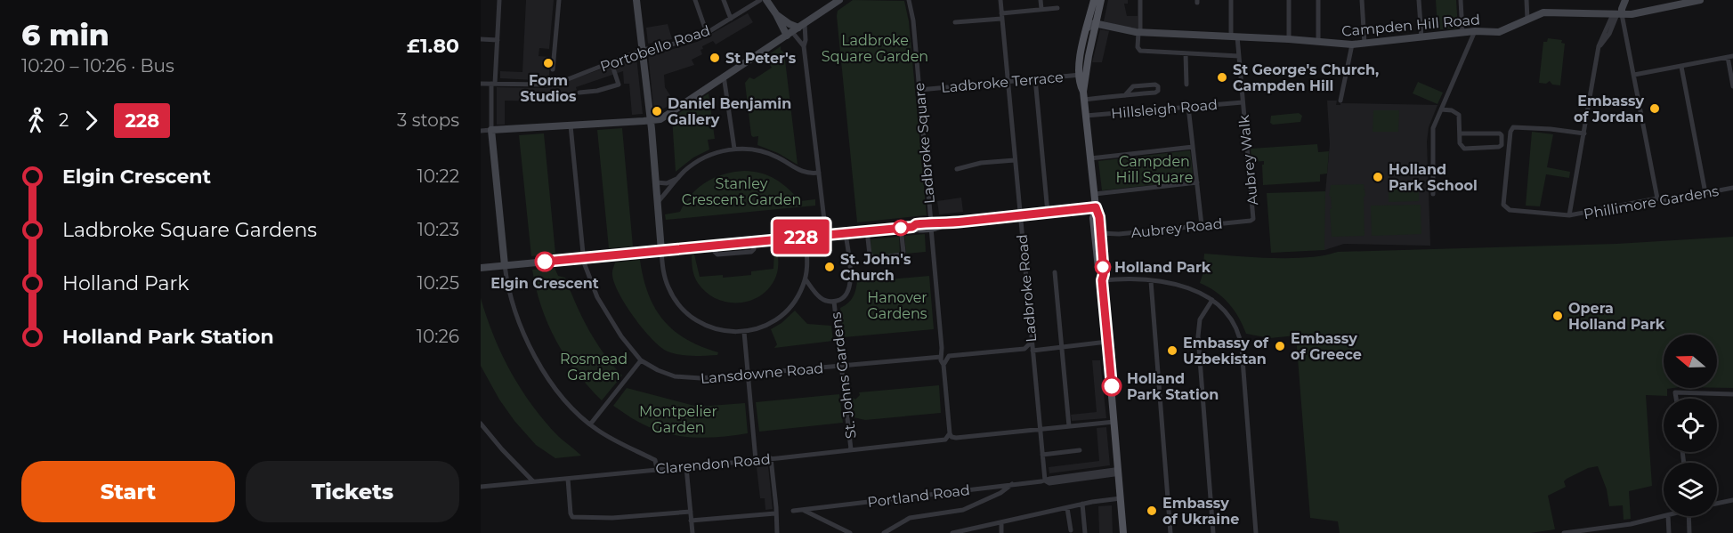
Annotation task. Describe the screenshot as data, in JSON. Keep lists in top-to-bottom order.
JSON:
{
  "streets": {
    "main road": ["Campden Hill Road"],
    "street": [
      "Portobello Road",
      "Ladbroke Terrace",
      "Hillsleigh Road",
      "Ladbroke Square",
      "Aubrey Walk",
      "Phillimore Gardens",
      "Aubrey Road",
      "Ladbroke Road",
      "Lansdowne Road",
      "St. Johns Gardens",
      "Clarendon Road",
      "Portland Road"
    ]
  },
  "crossings": [
    ["Campden Hill Road", "Aubrey Walk"],
    ["Ladbroke Terrace", "Ladbroke Square"],
    ["Ladbroke Terrace", "Ladbroke Road"],
    ["Hillsleigh Road", "Aubrey Walk"],
    ["Ladbroke Square", "Lansdowne Road"],
    ["Aubrey Walk", "Aubrey Road"],
    ["Ladbroke Road", "Portland Road"],
    ["Lansdowne Road", "St. Johns Gardens"],
    ["St. Johns Gardens", "Clarendon Road"]
  ],
  "parks": [
    "Ladbroke Square Garden",
    "Campden Hill Square",
    "Stanley Crescent Garden",
    "Hanover Gardens",
    "Rosmead Garden",
    "Montpelier Garden"
  ],
  "places": [
    "St Peter's",
    "Form Studios",
    "St George's Church, Campden Hill",
    "Embassy of Jordan",
    "Daniel Benjamin Gallery",
    "Holland Park School",
    "Elgin Crescent",
    "St. John's Church",
    "Holland Park",
    "Opera Holland Park",
    "Embassy of Greece",
    "Embassy of Uzbekistan",
    "Holland Park Station",
    "Embassy of Ukraine"
  ],
  "lines": ["bus line 228"],
  "north": "left",
  "page": {
    "heading": ["6 min", "10:20 – 10:26 · Bus", "£1.80"],
    "on_map": "228",
    "legs": ["2", "228", "3 stops"],
    "list": [
      {
        "name": "Elgin Crescent",
        "value": "10:22"
      },
      {
        "name": "Ladbroke Square Gardens",
        "value": "10:23"
      },
      {
        "name": "Holland Park",
        "value": "10:25"
      },
      {
        "name": "Holland Park Station",
        "value": "10:26"
      }
    ],
    "buttons": ["Start", "Tickets"]
  }
}
